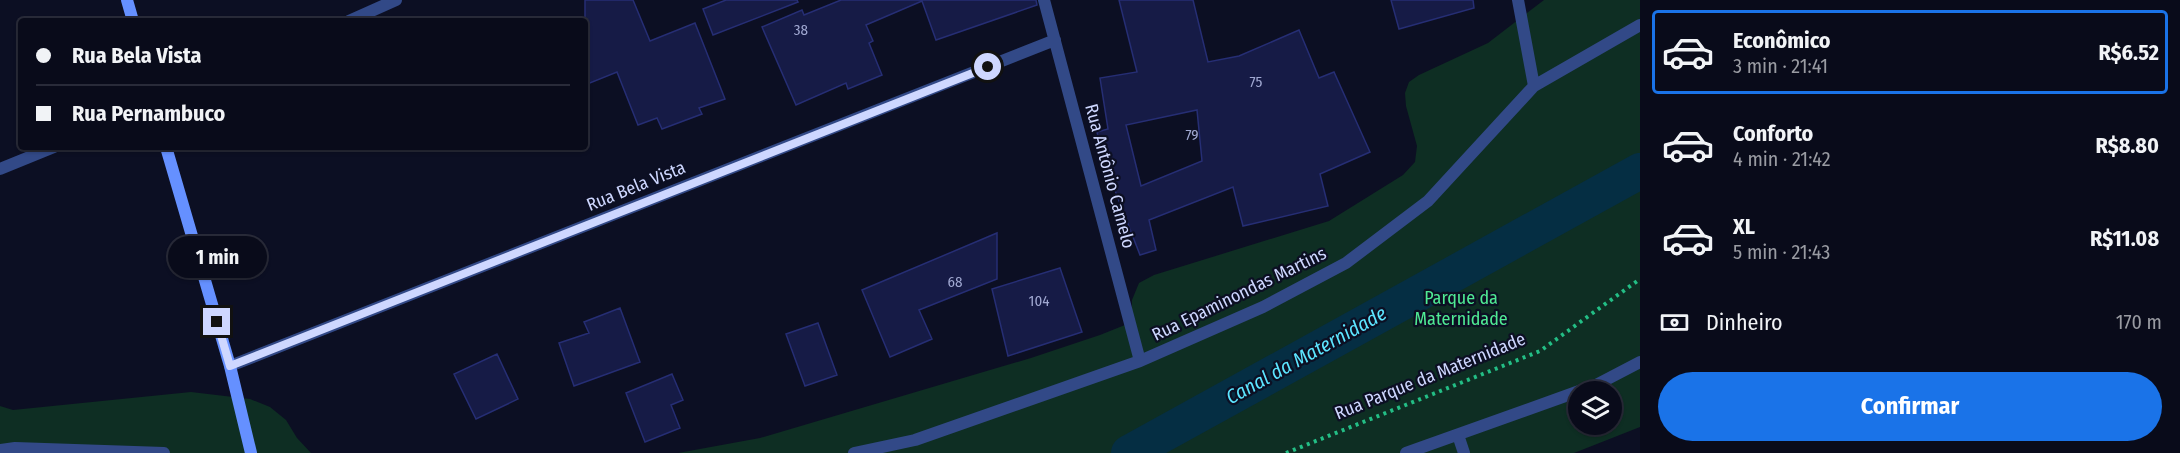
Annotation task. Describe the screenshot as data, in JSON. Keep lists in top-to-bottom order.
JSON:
{
  "streets": {
    "street": ["Rua Antônio Camelo", "Rua Bela Vista", "Rua Epaminondas Martins"],
    "path": ["Rua Parque da Maternidade"]
  },
  "crossings": [
    ["Rua Antônio Camelo", "Rua Bela Vista"],
    ["Rua Antônio Camelo", "Rua Epaminondas Martins"]
  ],
  "water": ["Canal da Maternidade"],
  "parks": ["Parque da Maternidade"],
  "house_numbers": [
    "38",
    "75",
    "79",
    "68",
    "104"
  ],
  "page": {
    "list": [
      {
        "name": "Econômico",
        "note": "3 min · 21:41",
        "value": "R$6.52"
      },
      {
        "name": "Conforto",
        "note": "4 min · 21:42",
        "value": "R$8.80"
      },
      {
        "name": "XL",
        "note": "5 min · 21:43",
        "value": "R$11.08"
      }
    ],
    "banner": ["Rua Bela Vista", "Rua Pernambuco"],
    "bubble": "1 min",
    "pay": ["Dinheiro", "170 m"],
    "buttons": "Confirmar"
  }
}
